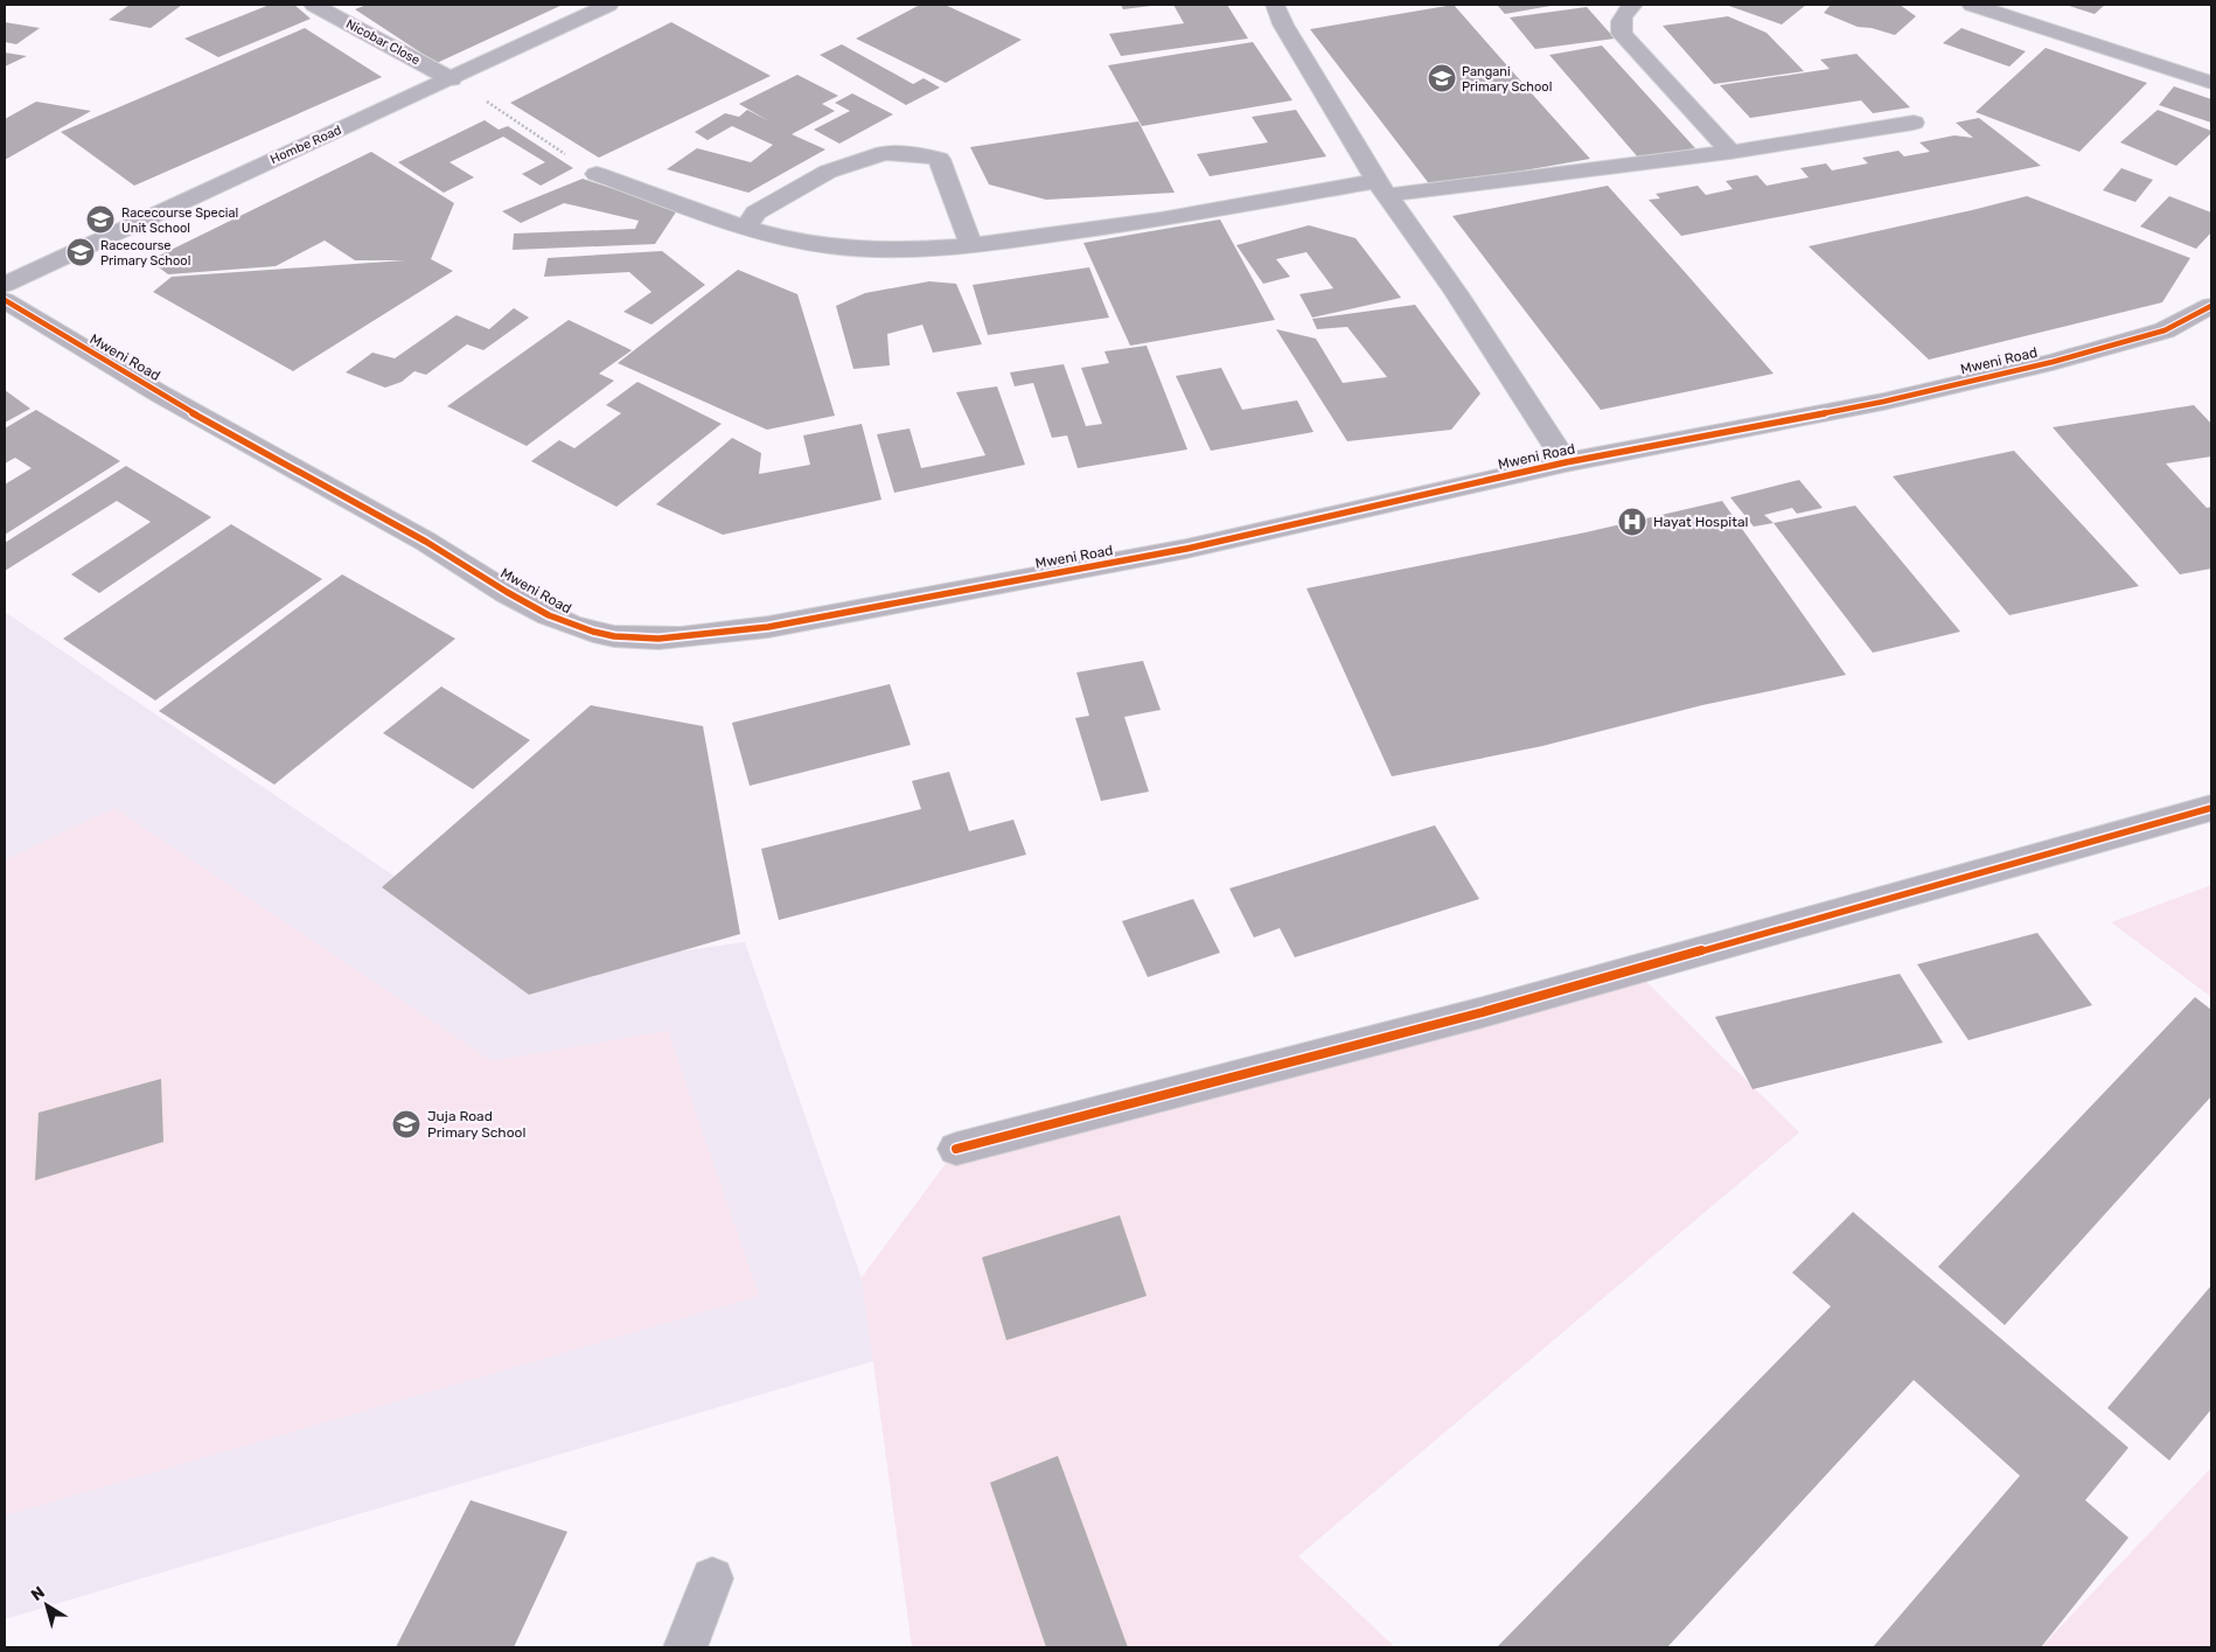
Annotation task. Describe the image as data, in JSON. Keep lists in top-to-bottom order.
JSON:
{
  "streets": {
    "street": ["Nicobar Close", "Hombe Road", "Mweni Road"]
  },
  "crossings": [
    ["Nicobar Close", "Hombe Road"]
  ],
  "places": {
    "school or university": [
      "Pangani Primary School",
      "Racecourse Special Unit School",
      "Racecourse Primary School",
      "Juja Road Primary School"
    ],
    "hospital": ["Hayat Hospital"]
  },
  "north": "top left"
}
